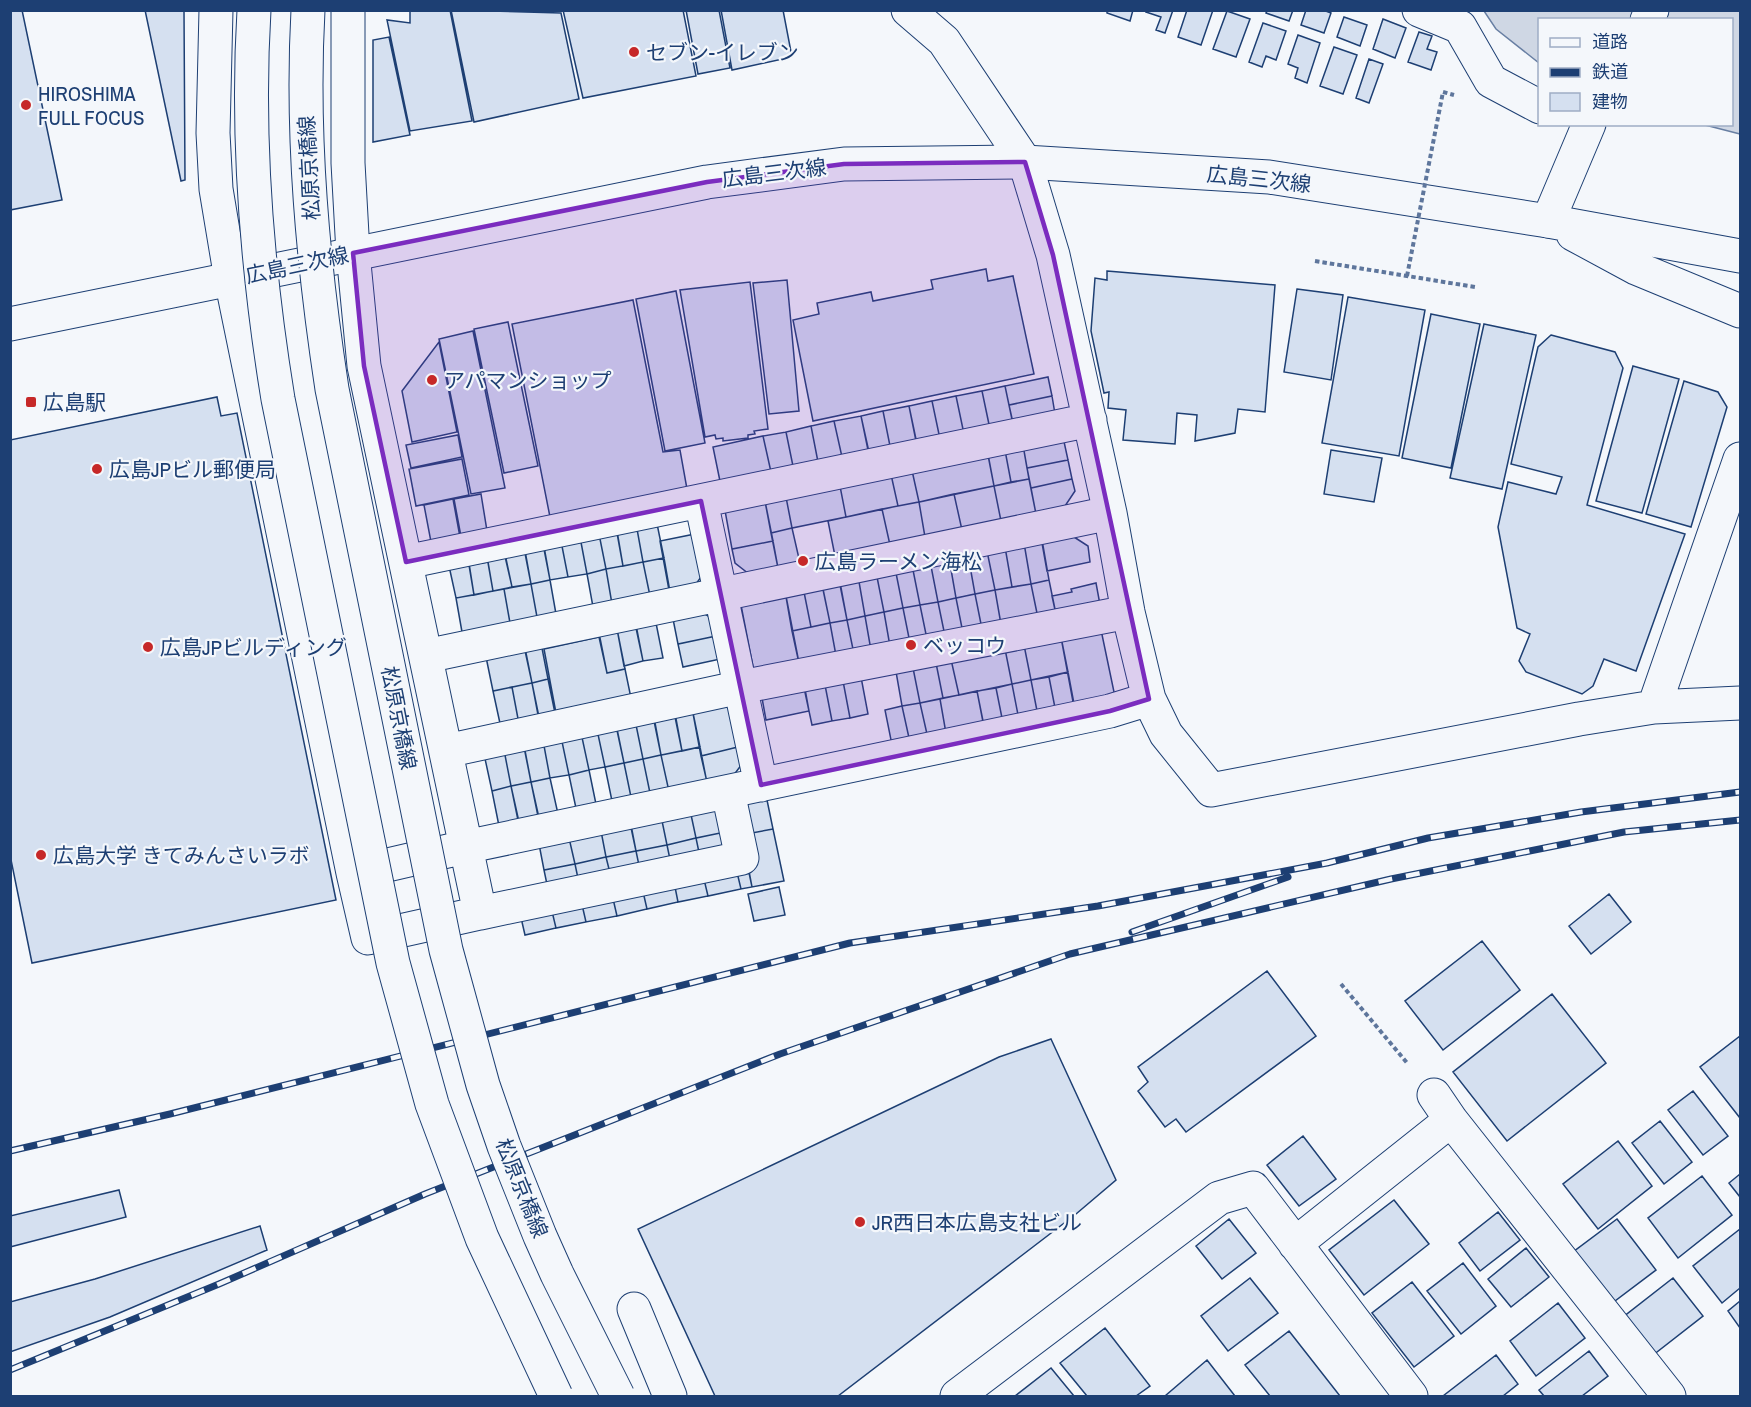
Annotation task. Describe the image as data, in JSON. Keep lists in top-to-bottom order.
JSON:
{
  "streets": {
    "street": ["松原京橋線", "広島三次線"]
  },
  "places": {
    "other": [
      "セブン-イレブン",
      "HIROSHIMA FULL FOCUS",
      "アパマンショップ",
      "広島JPビル郵便局",
      "広島ラーメン海松",
      "ベッコウ",
      "広島JPビルディング",
      "広島大学 きてみんさいラボ",
      "JR西日本広島支社ビル"
    ],
    "transit": ["広島駅"]
  },
  "legend": ["道路", "鉄道", "建物"]
}
